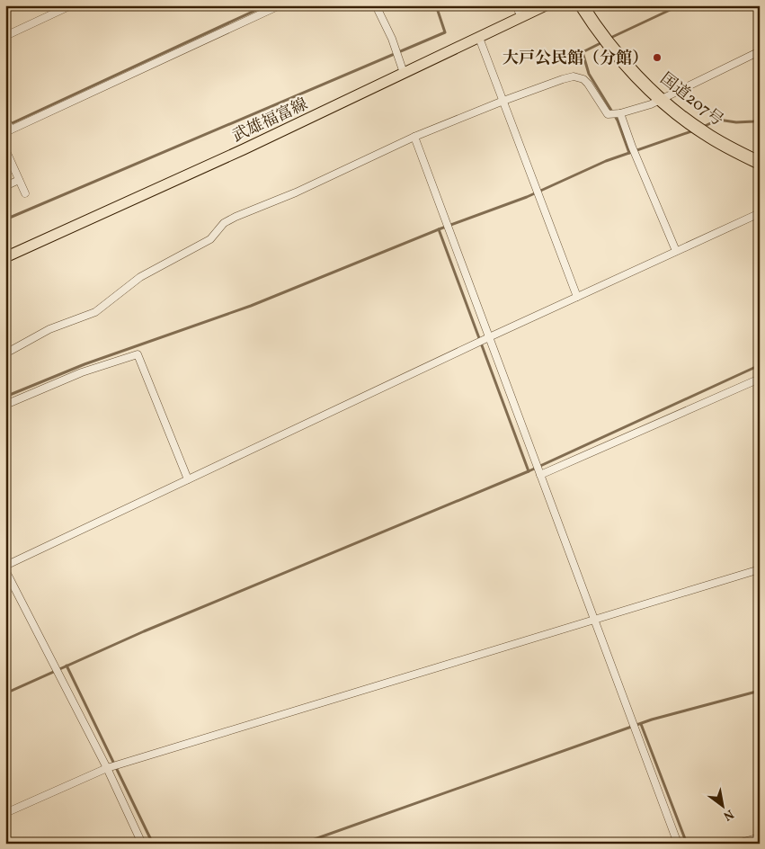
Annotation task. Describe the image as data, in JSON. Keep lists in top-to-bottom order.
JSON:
{
  "streets": {
    "highway": ["国道207号"],
    "main road": ["武雄福富線"]
  },
  "places": ["大戸公民館（分館）"],
  "north": "bottom right"
}
